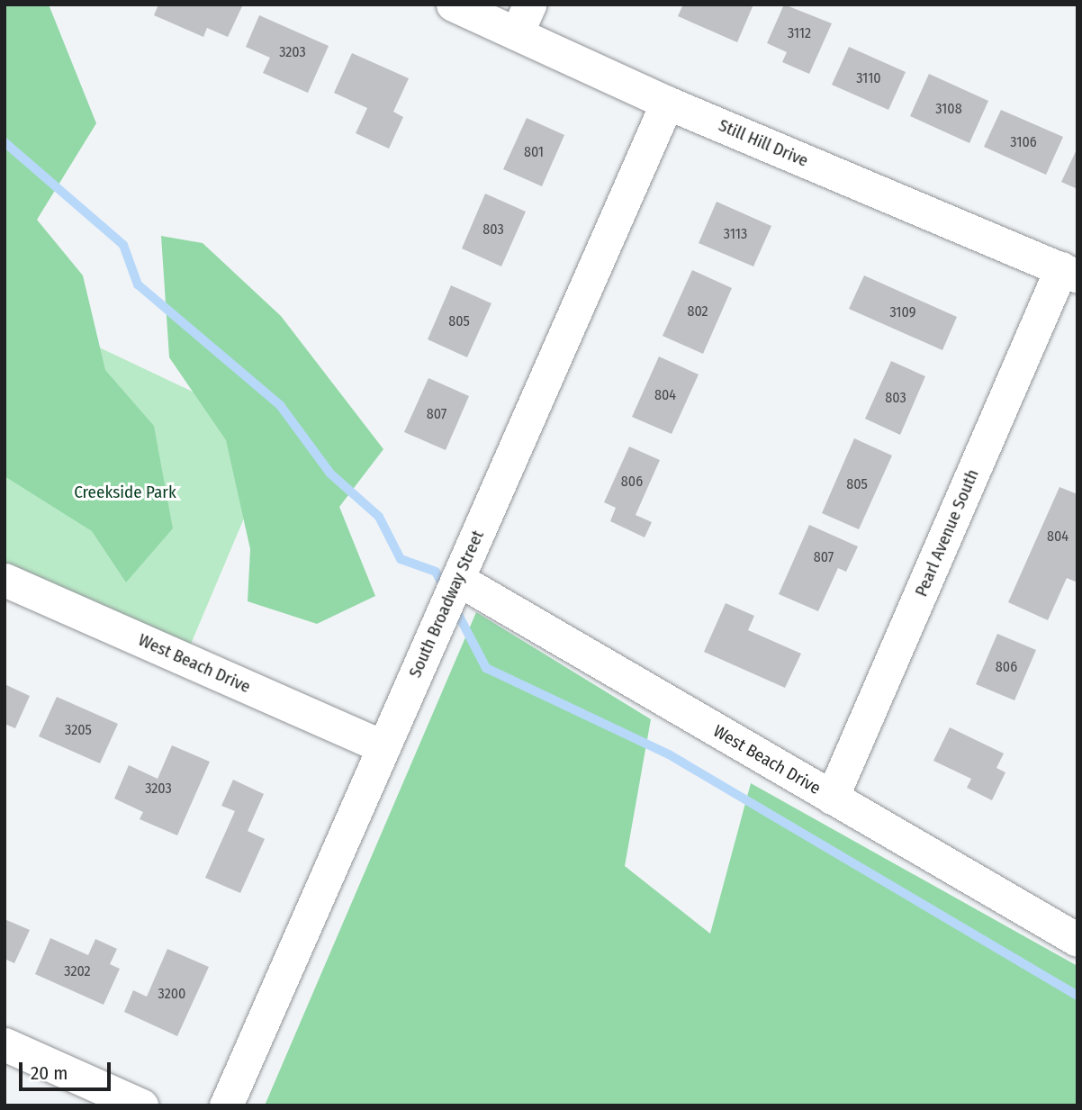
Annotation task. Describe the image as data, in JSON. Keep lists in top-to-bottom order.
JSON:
{
  "streets": {
    "street": [
      "Still Hill Drive",
      "Pearl Avenue South",
      "South Broadway Street",
      "West Beach Drive"
    ]
  },
  "crossings": [
    ["Still Hill Drive", "Pearl Avenue South"],
    ["Still Hill Drive", "South Broadway Street"],
    ["Pearl Avenue South", "West Beach Drive"],
    ["South Broadway Street", "West Beach Drive"]
  ],
  "parks": ["Creekside Park"],
  "house_numbers": [
    "3112",
    "3203",
    "3110",
    "3108",
    "3106",
    "801",
    "803",
    "3113",
    "802",
    "3109",
    "805",
    "804",
    "803",
    "807",
    "806",
    "805",
    "804",
    "807",
    "806",
    "3205",
    "3203",
    "3202",
    "3200"
  ],
  "scale_bar": "20 m"
}
